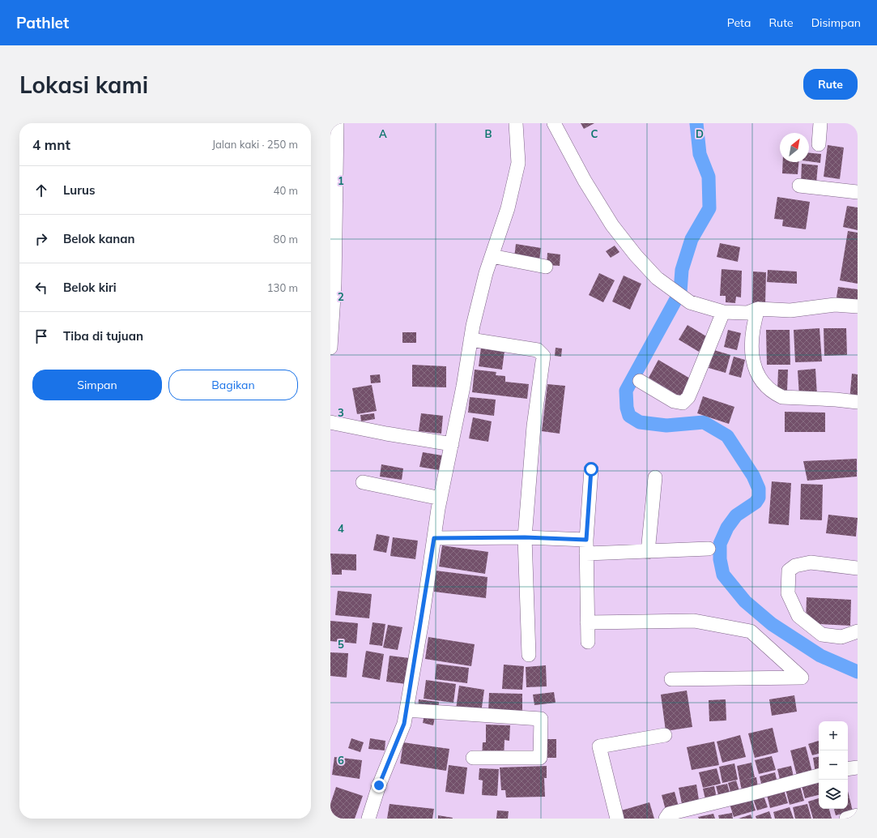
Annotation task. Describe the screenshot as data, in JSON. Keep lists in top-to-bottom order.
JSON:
{
  "north": "top right",
  "page": {
    "header": "Pathlet",
    "nav": ["Peta", "Rute", "Disimpan"],
    "buttons": [
      "Rute",
      ["Simpan", "Bagikan"]
    ],
    "title": "Lokasi kami",
    "heading": ["4 mnt", "Jalan kaki · 250 m"],
    "list": [
      ["Lurus", "40 m"],
      ["Belok kanan", "80 m"],
      ["Belok kiri", "130 m"],
      "Tiba di tujuan"
    ],
    "map_buttons": ["+", "−"]
  },
  "grid": {
    "columns": [
      "A",
      "B",
      "C",
      "D"
    ],
    "rows": [
      "1",
      "2",
      "3",
      "4",
      "5",
      "6"
    ]
  }
}
